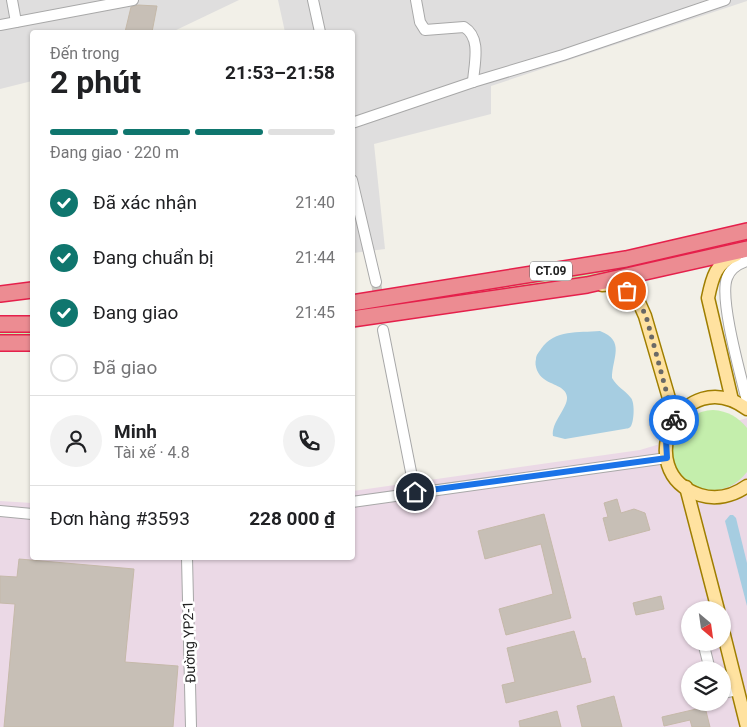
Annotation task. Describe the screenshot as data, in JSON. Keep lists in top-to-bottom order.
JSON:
{
  "streets": {
    "highway": ["CT.09"],
    "street": ["Đường YP2-1"]
  },
  "north": "bottom right",
  "page": {
    "heading": ["2 phút", "Đến trong", "21:53–21:58"],
    "panel": [
      "Minh",
      "Tài xế · 4.8",
      "Đơn hàng #3593",
      "228 000 ₫"
    ],
    "bar": "Đang giao · 220 m",
    "list": [
      ["Đã xác nhận", "21:40"],
      ["Đang chuẩn bị", "21:44"],
      ["Đang giao", "21:45"],
      "Đã giao"
    ]
  }
}
